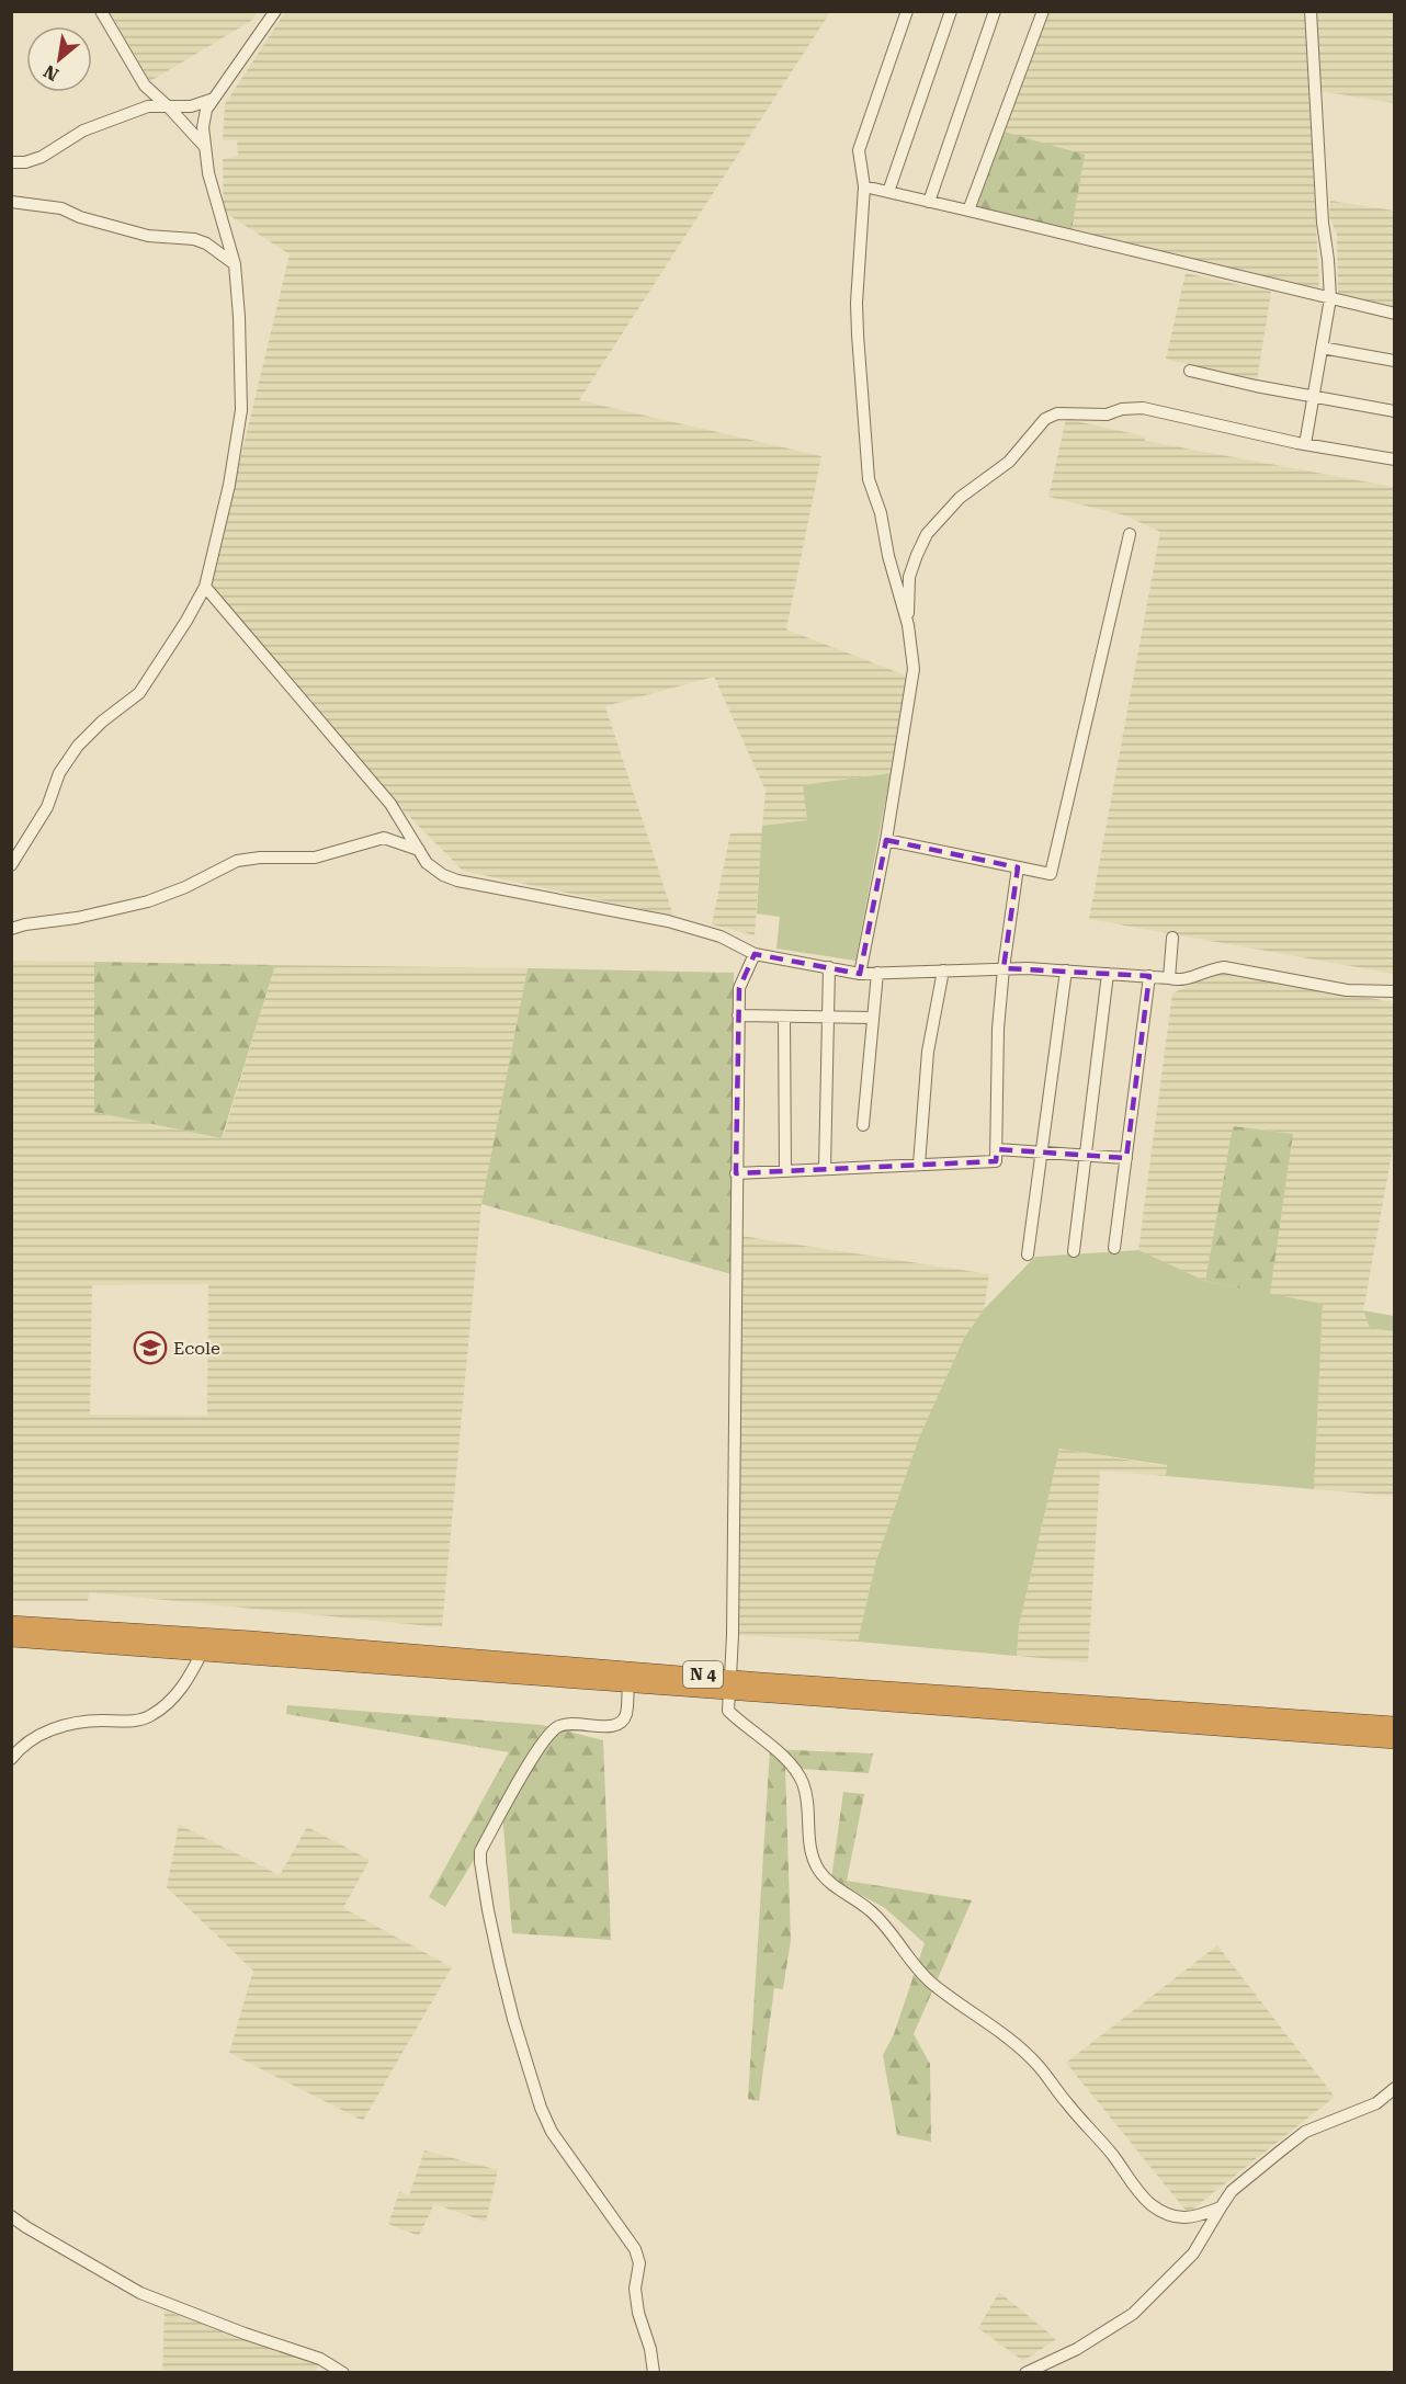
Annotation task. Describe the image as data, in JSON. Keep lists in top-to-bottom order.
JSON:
{
  "streets": {
    "highway": ["N 4"]
  },
  "places": {
    "school or university": ["Ecole"]
  },
  "north": "bottom left"
}
